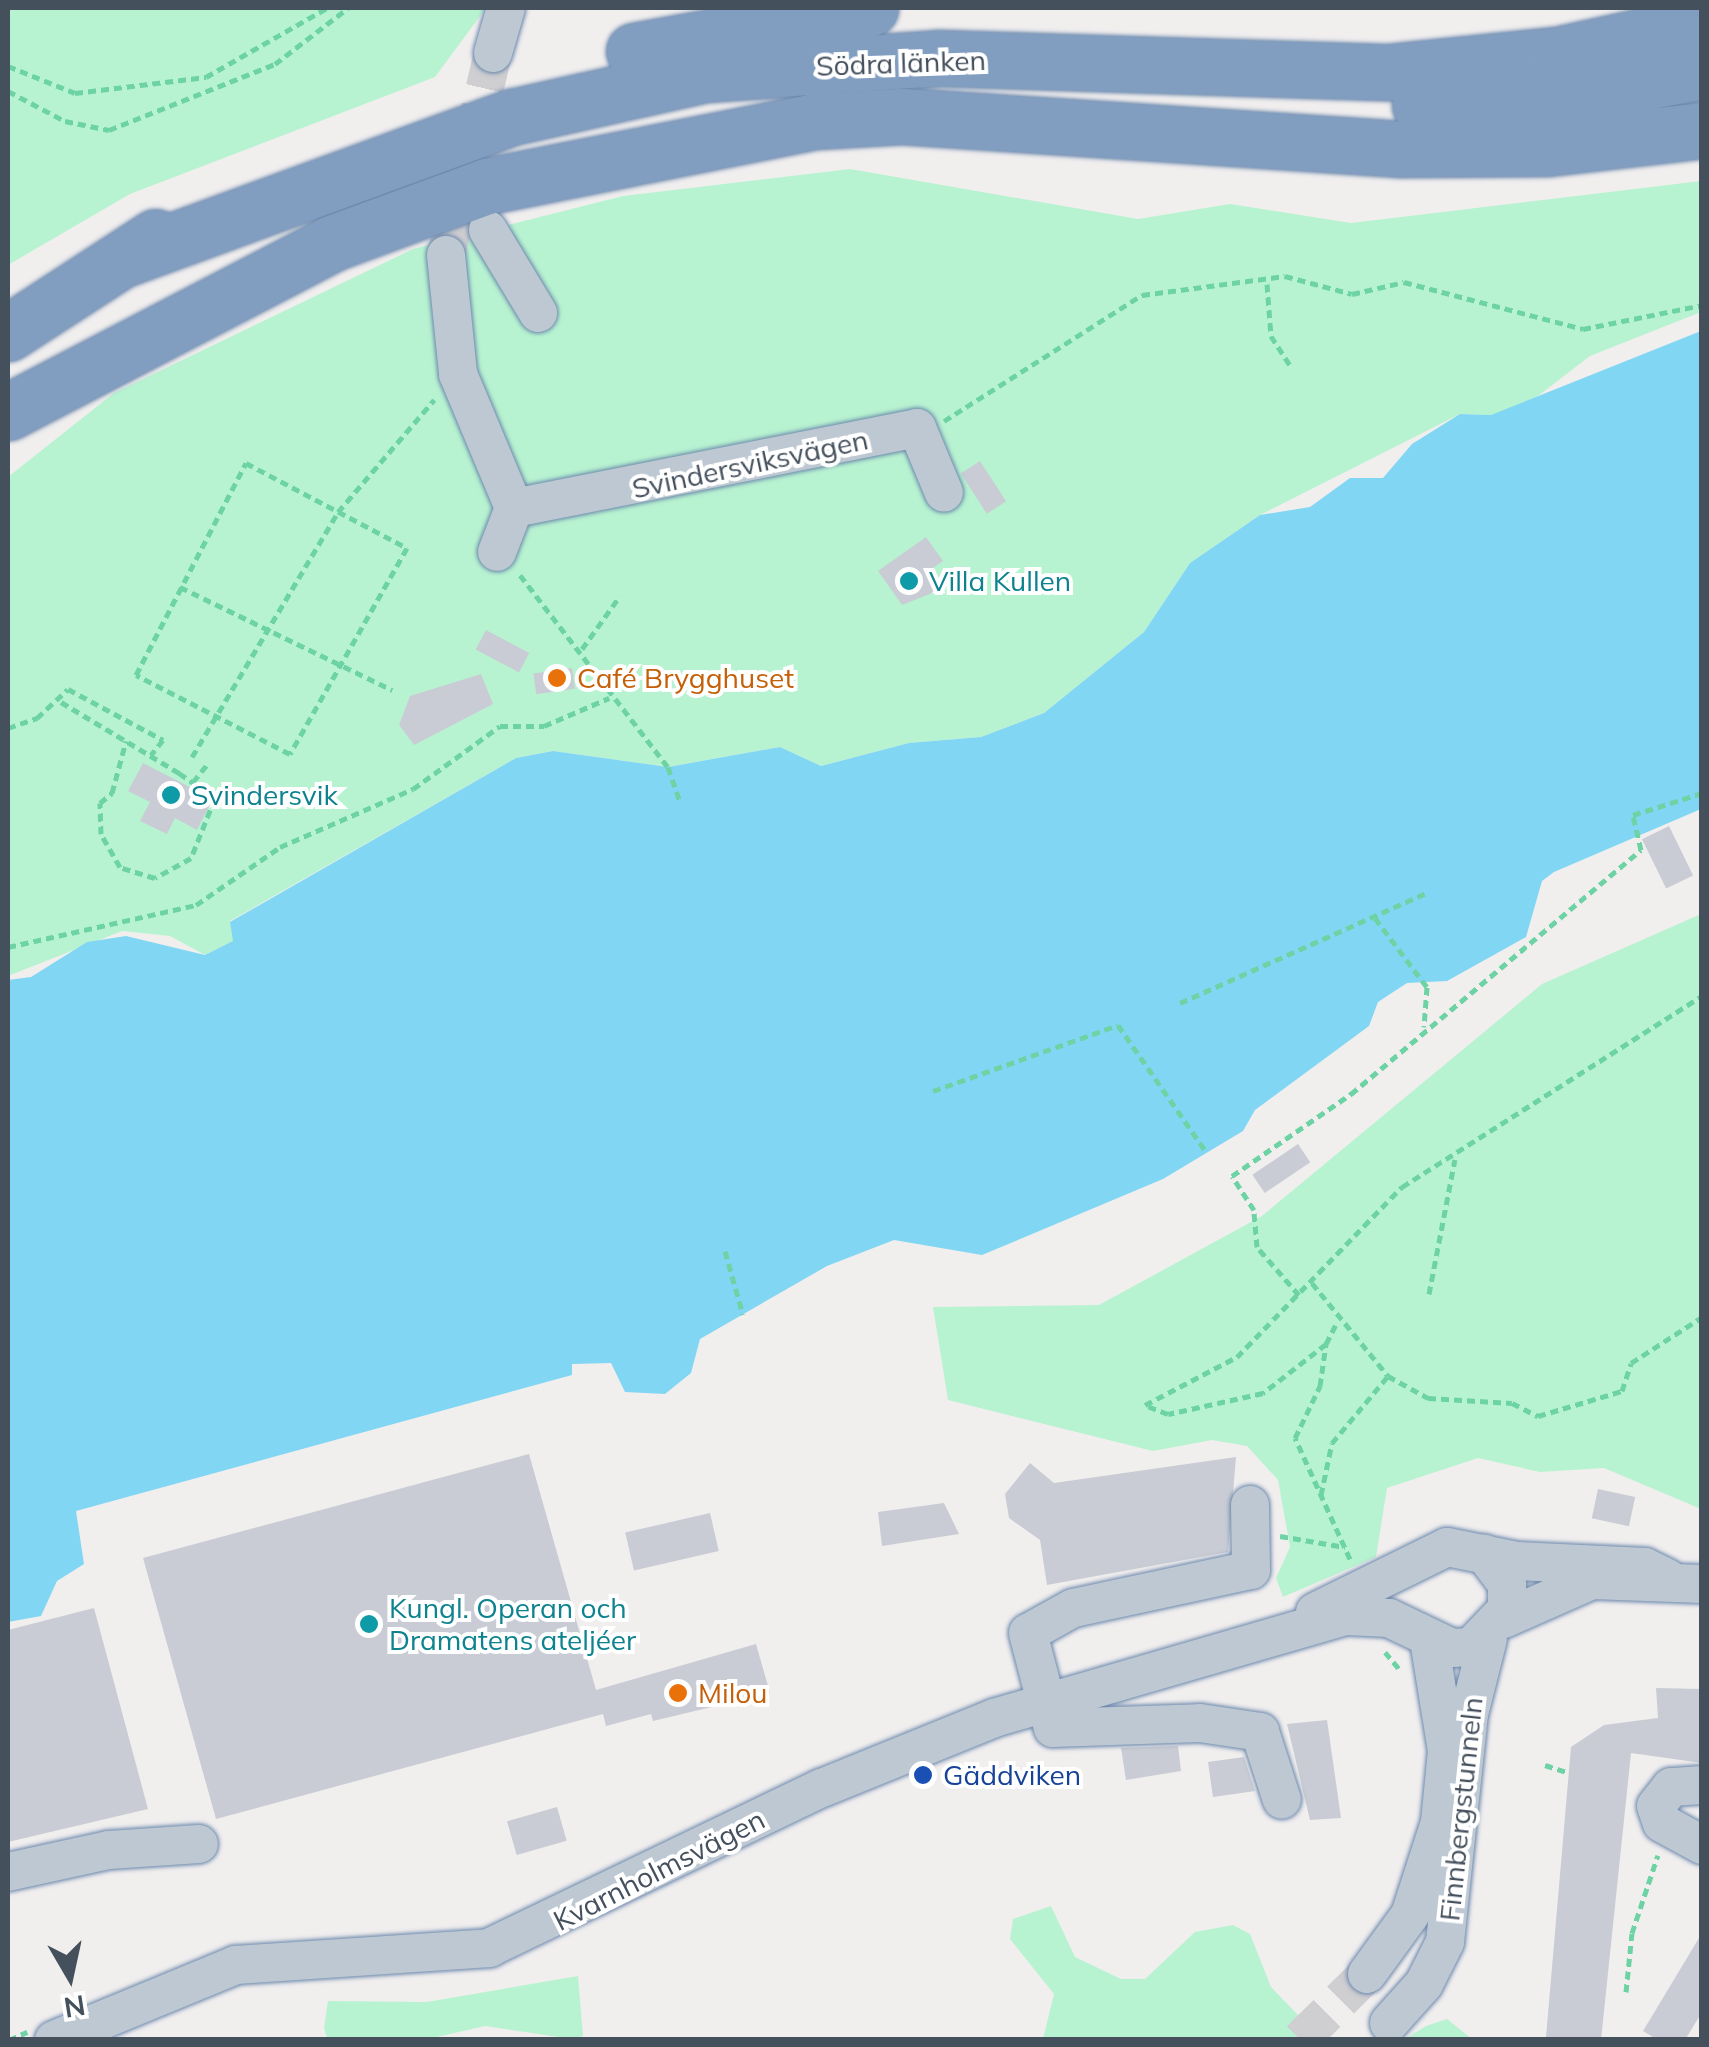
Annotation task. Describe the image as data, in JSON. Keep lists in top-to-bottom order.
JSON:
{
  "streets": {
    "highway": ["Södra länken"],
    "street": ["Svindersviksvägen", "Finnbergstunneln", "Kvarnholmsvägen"]
  },
  "crossings": [
    ["Finnbergstunneln", "Kvarnholmsvägen"]
  ],
  "places": [
    "Villa Kullen",
    "Café Brygghuset",
    "Svindersvik",
    "Kungl. Operan och Dramatens ateljéer",
    "Milou",
    "Gäddviken"
  ],
  "north": "bottom"
}
